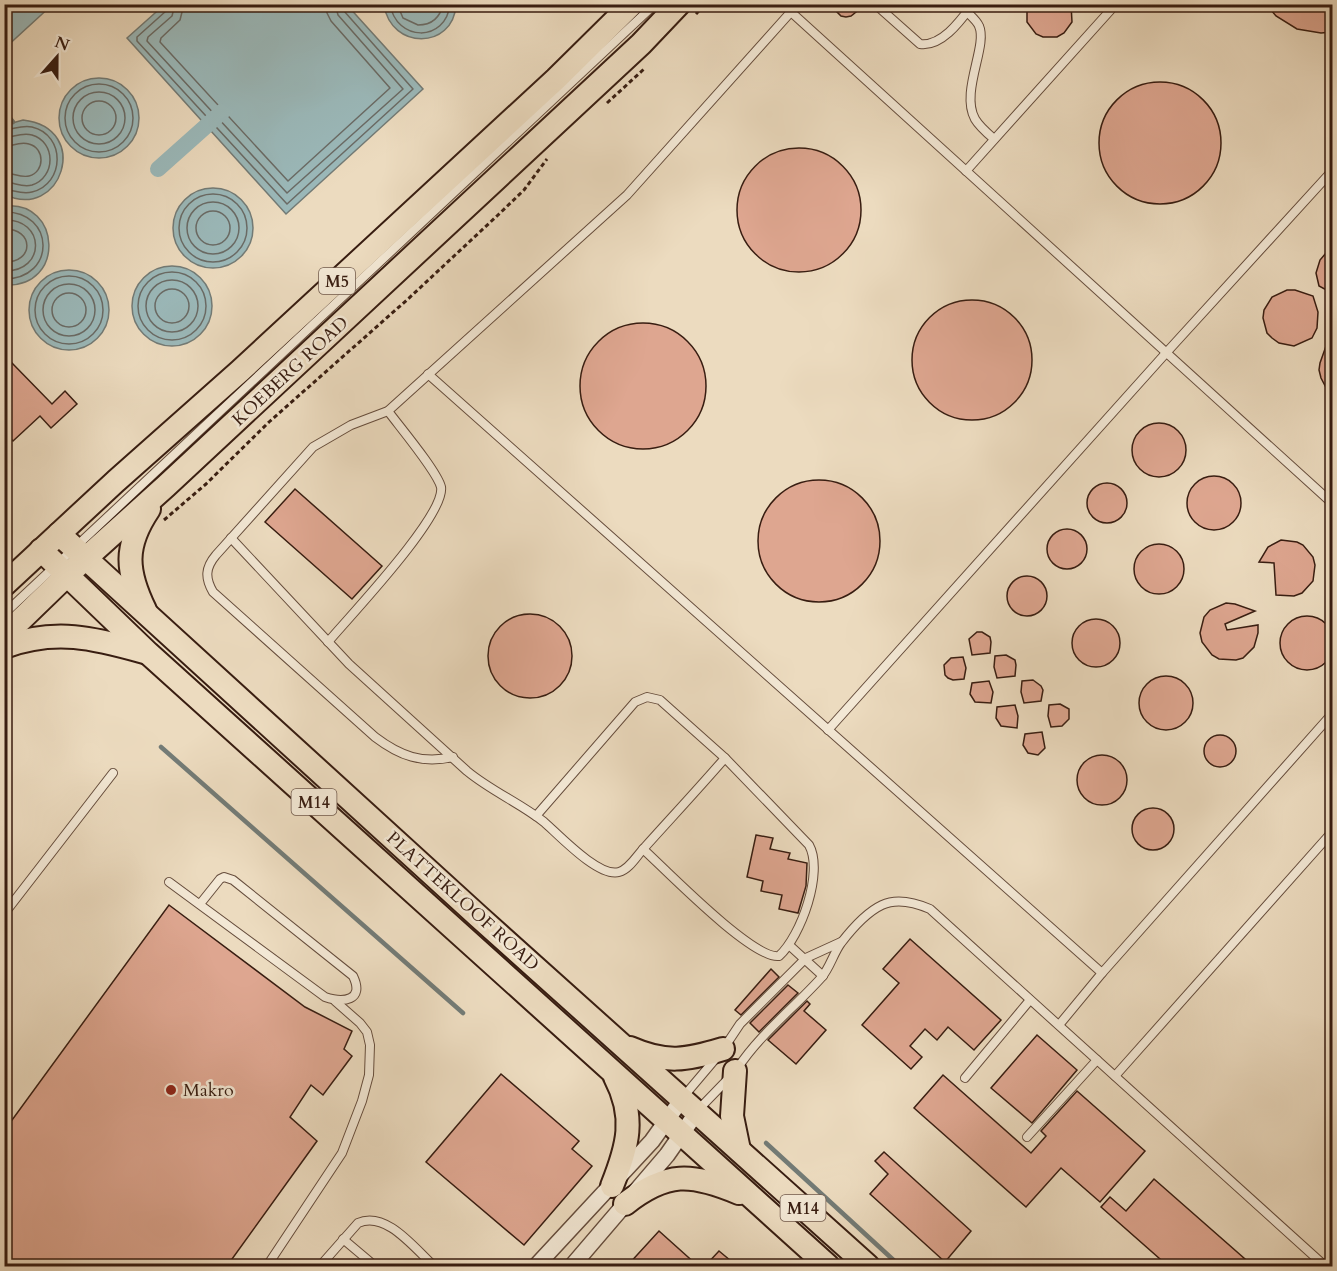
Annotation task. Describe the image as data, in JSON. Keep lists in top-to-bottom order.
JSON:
{
  "streets": {
    "main road": [
      "M5",
      "KOEBERG ROAD",
      "M14",
      "PLATTEKLOOF ROAD"
    ]
  },
  "crossings": [
    ["KOEBERG ROAD", "PLATTEKLOOF ROAD"]
  ],
  "places": ["Makro"],
  "north": "top"
}
